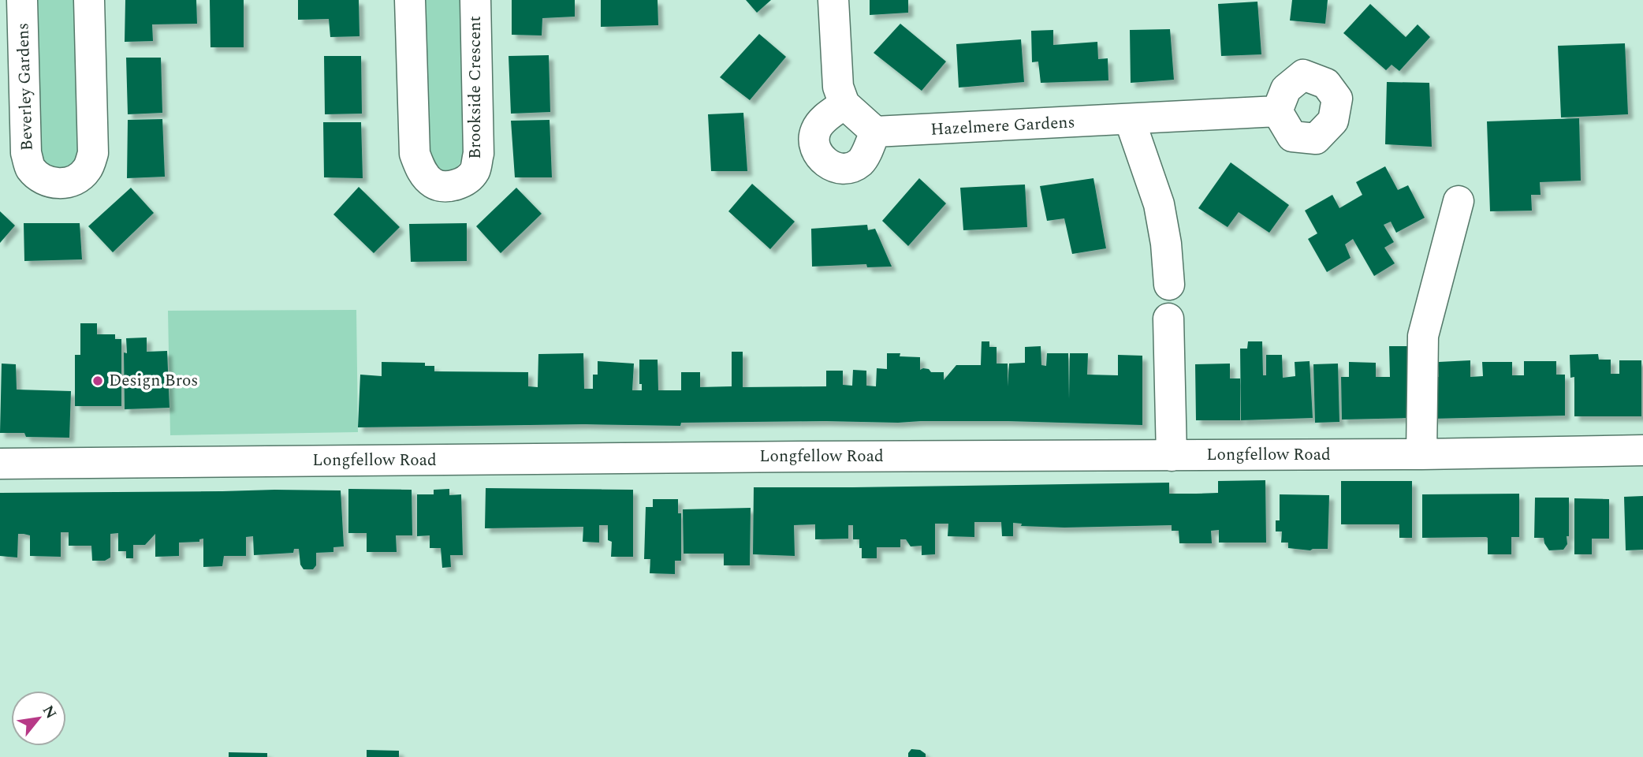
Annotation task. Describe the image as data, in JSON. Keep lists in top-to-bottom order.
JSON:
{
  "streets": {
    "street": [
      "Beverley Gardens",
      "Brookside Crescent",
      "Hazelmere Gardens",
      "Longfellow Road"
    ]
  },
  "places": ["Design Bros"],
  "north": "top right"
}
